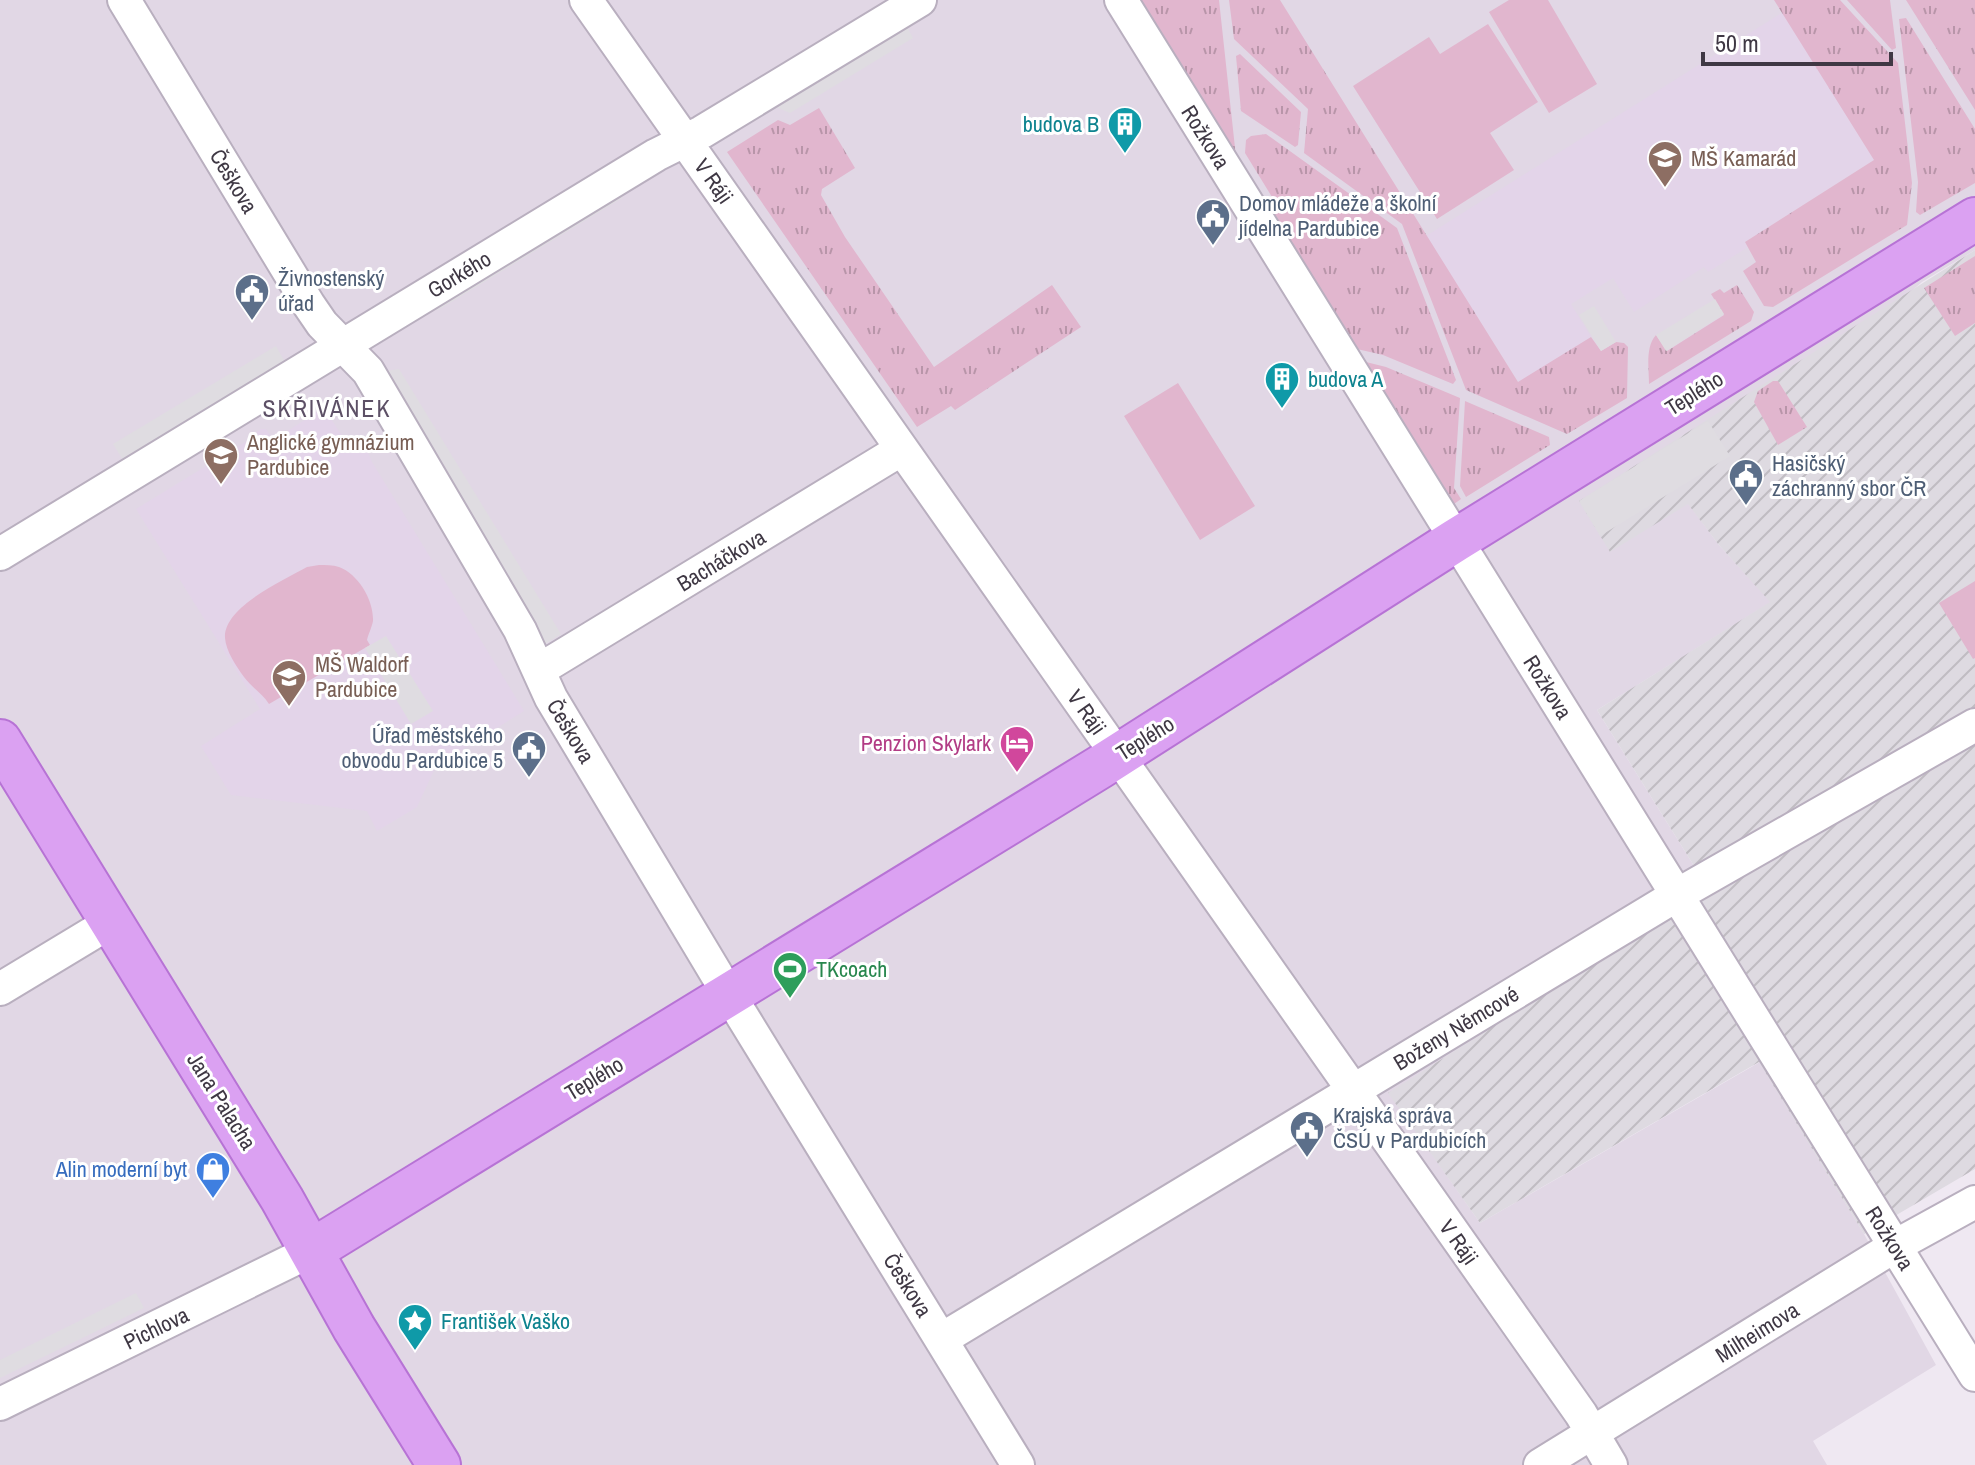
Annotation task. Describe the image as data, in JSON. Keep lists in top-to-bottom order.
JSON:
{
  "streets": {
    "main road": ["Teplého", "Jana Palacha"],
    "street": [
      "Rožkova",
      "Češkova",
      "V Ráji",
      "Gorkého",
      "Bacháčkova",
      "Boženy Němcové",
      "Pichlova",
      "Milheimova"
    ]
  },
  "crossings": [
    ["Rožkova", "Teplého"],
    ["Rožkova", "Boženy Němcové"],
    ["Rožkova", "Milheimova"],
    ["Češkova", "Gorkého"],
    ["Češkova", "Teplého"],
    ["Češkova", "Bacháčkova"],
    ["Češkova", "Boženy Němcové"],
    ["V Ráji", "Gorkého"],
    ["V Ráji", "Teplého"],
    ["V Ráji", "Bacháčkova"],
    ["V Ráji", "Boženy Němcové"],
    ["V Ráji", "Milheimova"],
    ["Teplého", "Jana Palacha"],
    ["Teplého", "Pichlova"],
    ["Jana Palacha", "Pichlova"]
  ],
  "districts": ["SKŘIVÁNEK"],
  "places": {
    "building": ["budova B", "budova A"],
    "school or university": ["MŠ Kamarád", "Anglické gymnázium Pardubice", "MŠ Waldorf Pardubice"],
    "public building": [
      "Domov mládeže a školní jídelna Pardubice",
      "Živnostenský úřad",
      "Hasičský záchranný sbor ČR",
      "Úřad městského obvodu Pardubice 5",
      "Krajská správa ČSÚ v Pardubicích"
    ],
    "hotel": ["Penzion Skylark"],
    "sports": ["TKcoach"],
    "shop": ["Alin moderní byt"],
    "place": ["František Vaško"]
  },
  "scale_bar": "50 m"
}
